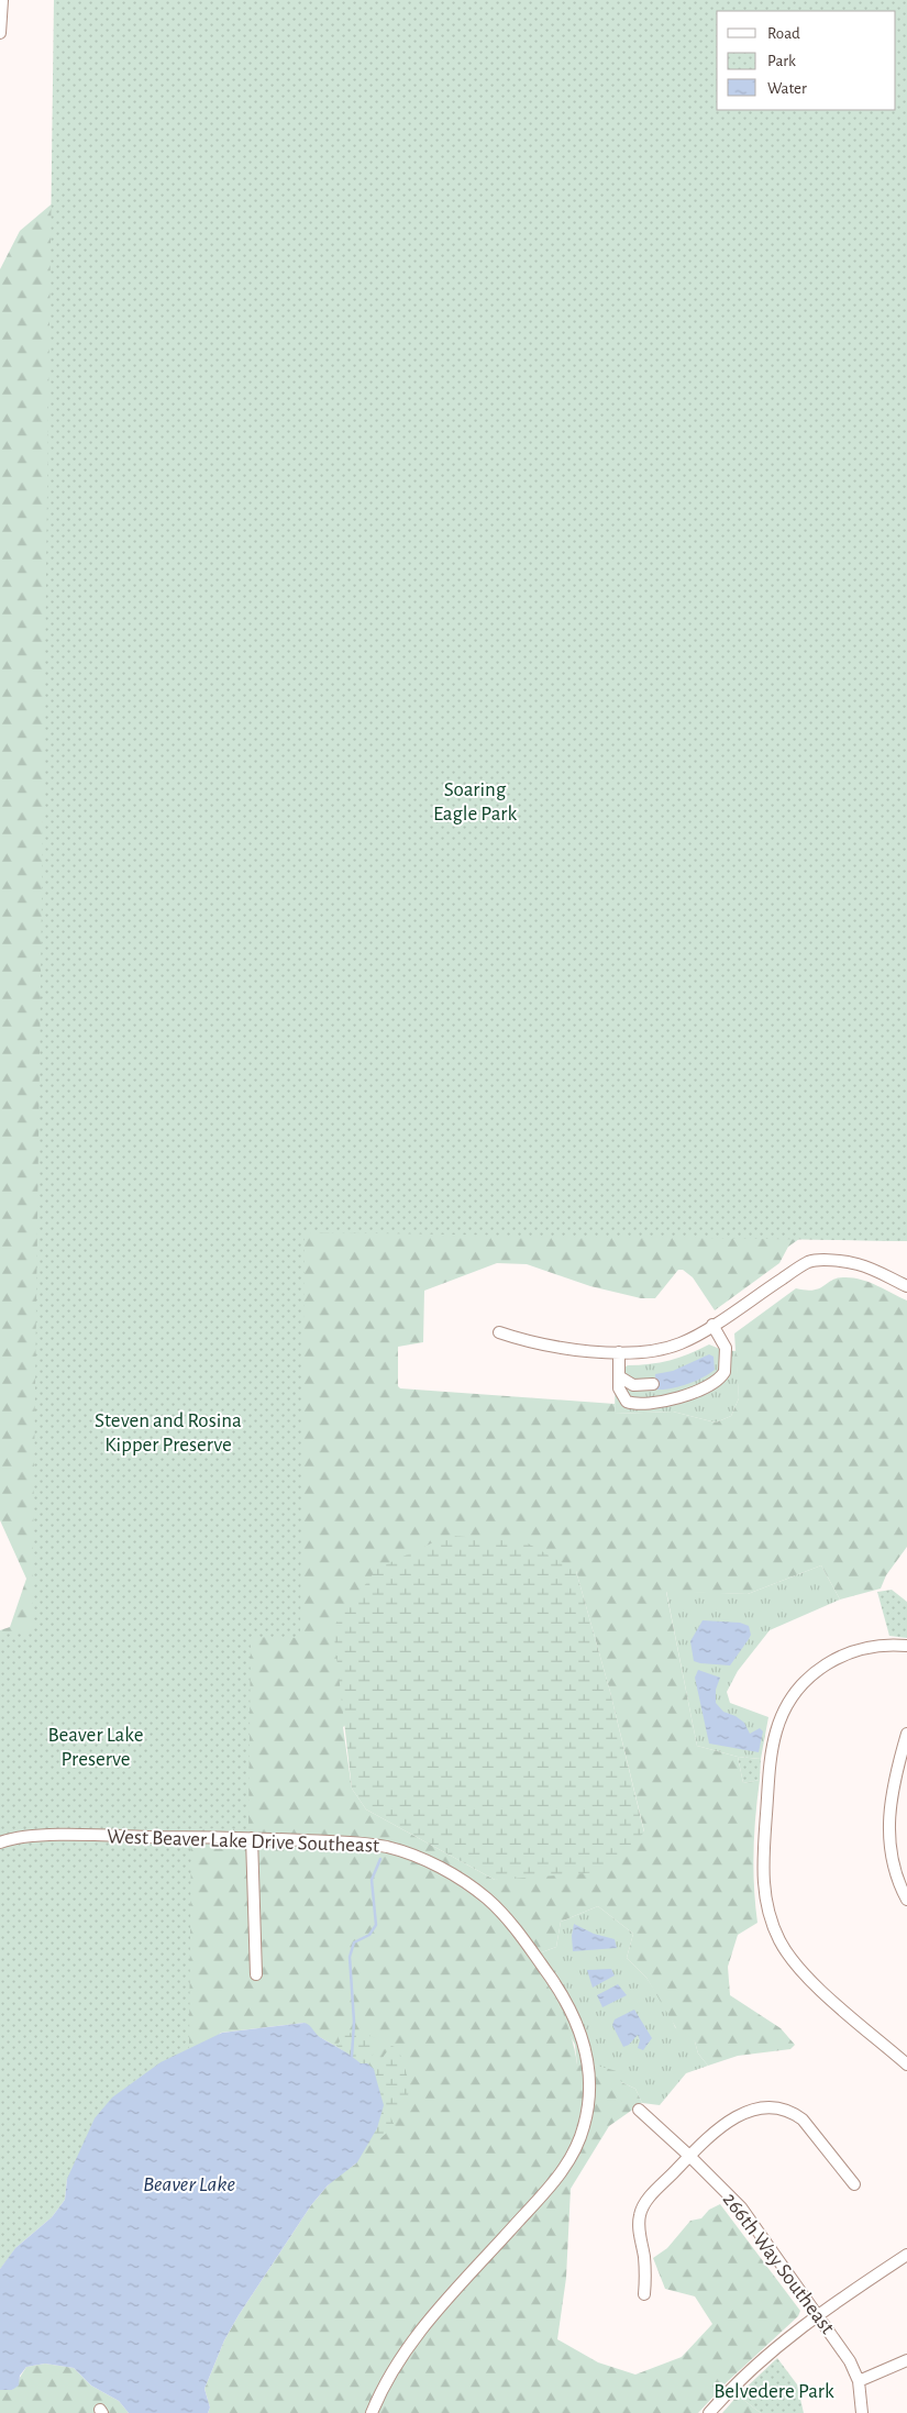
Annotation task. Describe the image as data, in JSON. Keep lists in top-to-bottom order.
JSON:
{
  "streets": {
    "street": ["West Beaver Lake Drive Southeast", "266th Way Southeast"]
  },
  "water": ["Beaver Lake"],
  "parks": [
    "Soaring Eagle Park",
    "Steven and Rosina Kipper Preserve",
    "Beaver Lake Preserve",
    "Belvedere Park"
  ],
  "legend": ["Road", "Park", "Water"]
}
